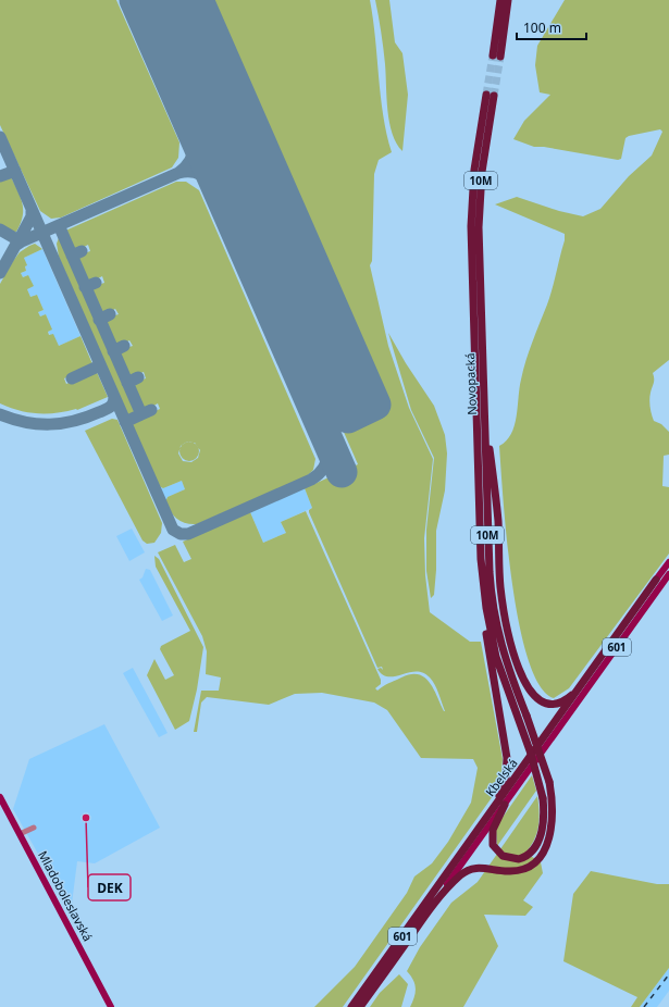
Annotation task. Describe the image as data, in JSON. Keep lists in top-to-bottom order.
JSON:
{
  "streets": {
    "highway": [
      "10M",
      "Novopacká",
      "601",
      "Kbelská"
    ],
    "main road": ["Mladoboleslavská"]
  },
  "crossings": [
    ["10M", "Novopacká"],
    ["10M", "Kbelská"],
    ["Novopacká", "Kbelská"]
  ],
  "places": ["DEK"],
  "scale_bar": "100 m"
}
